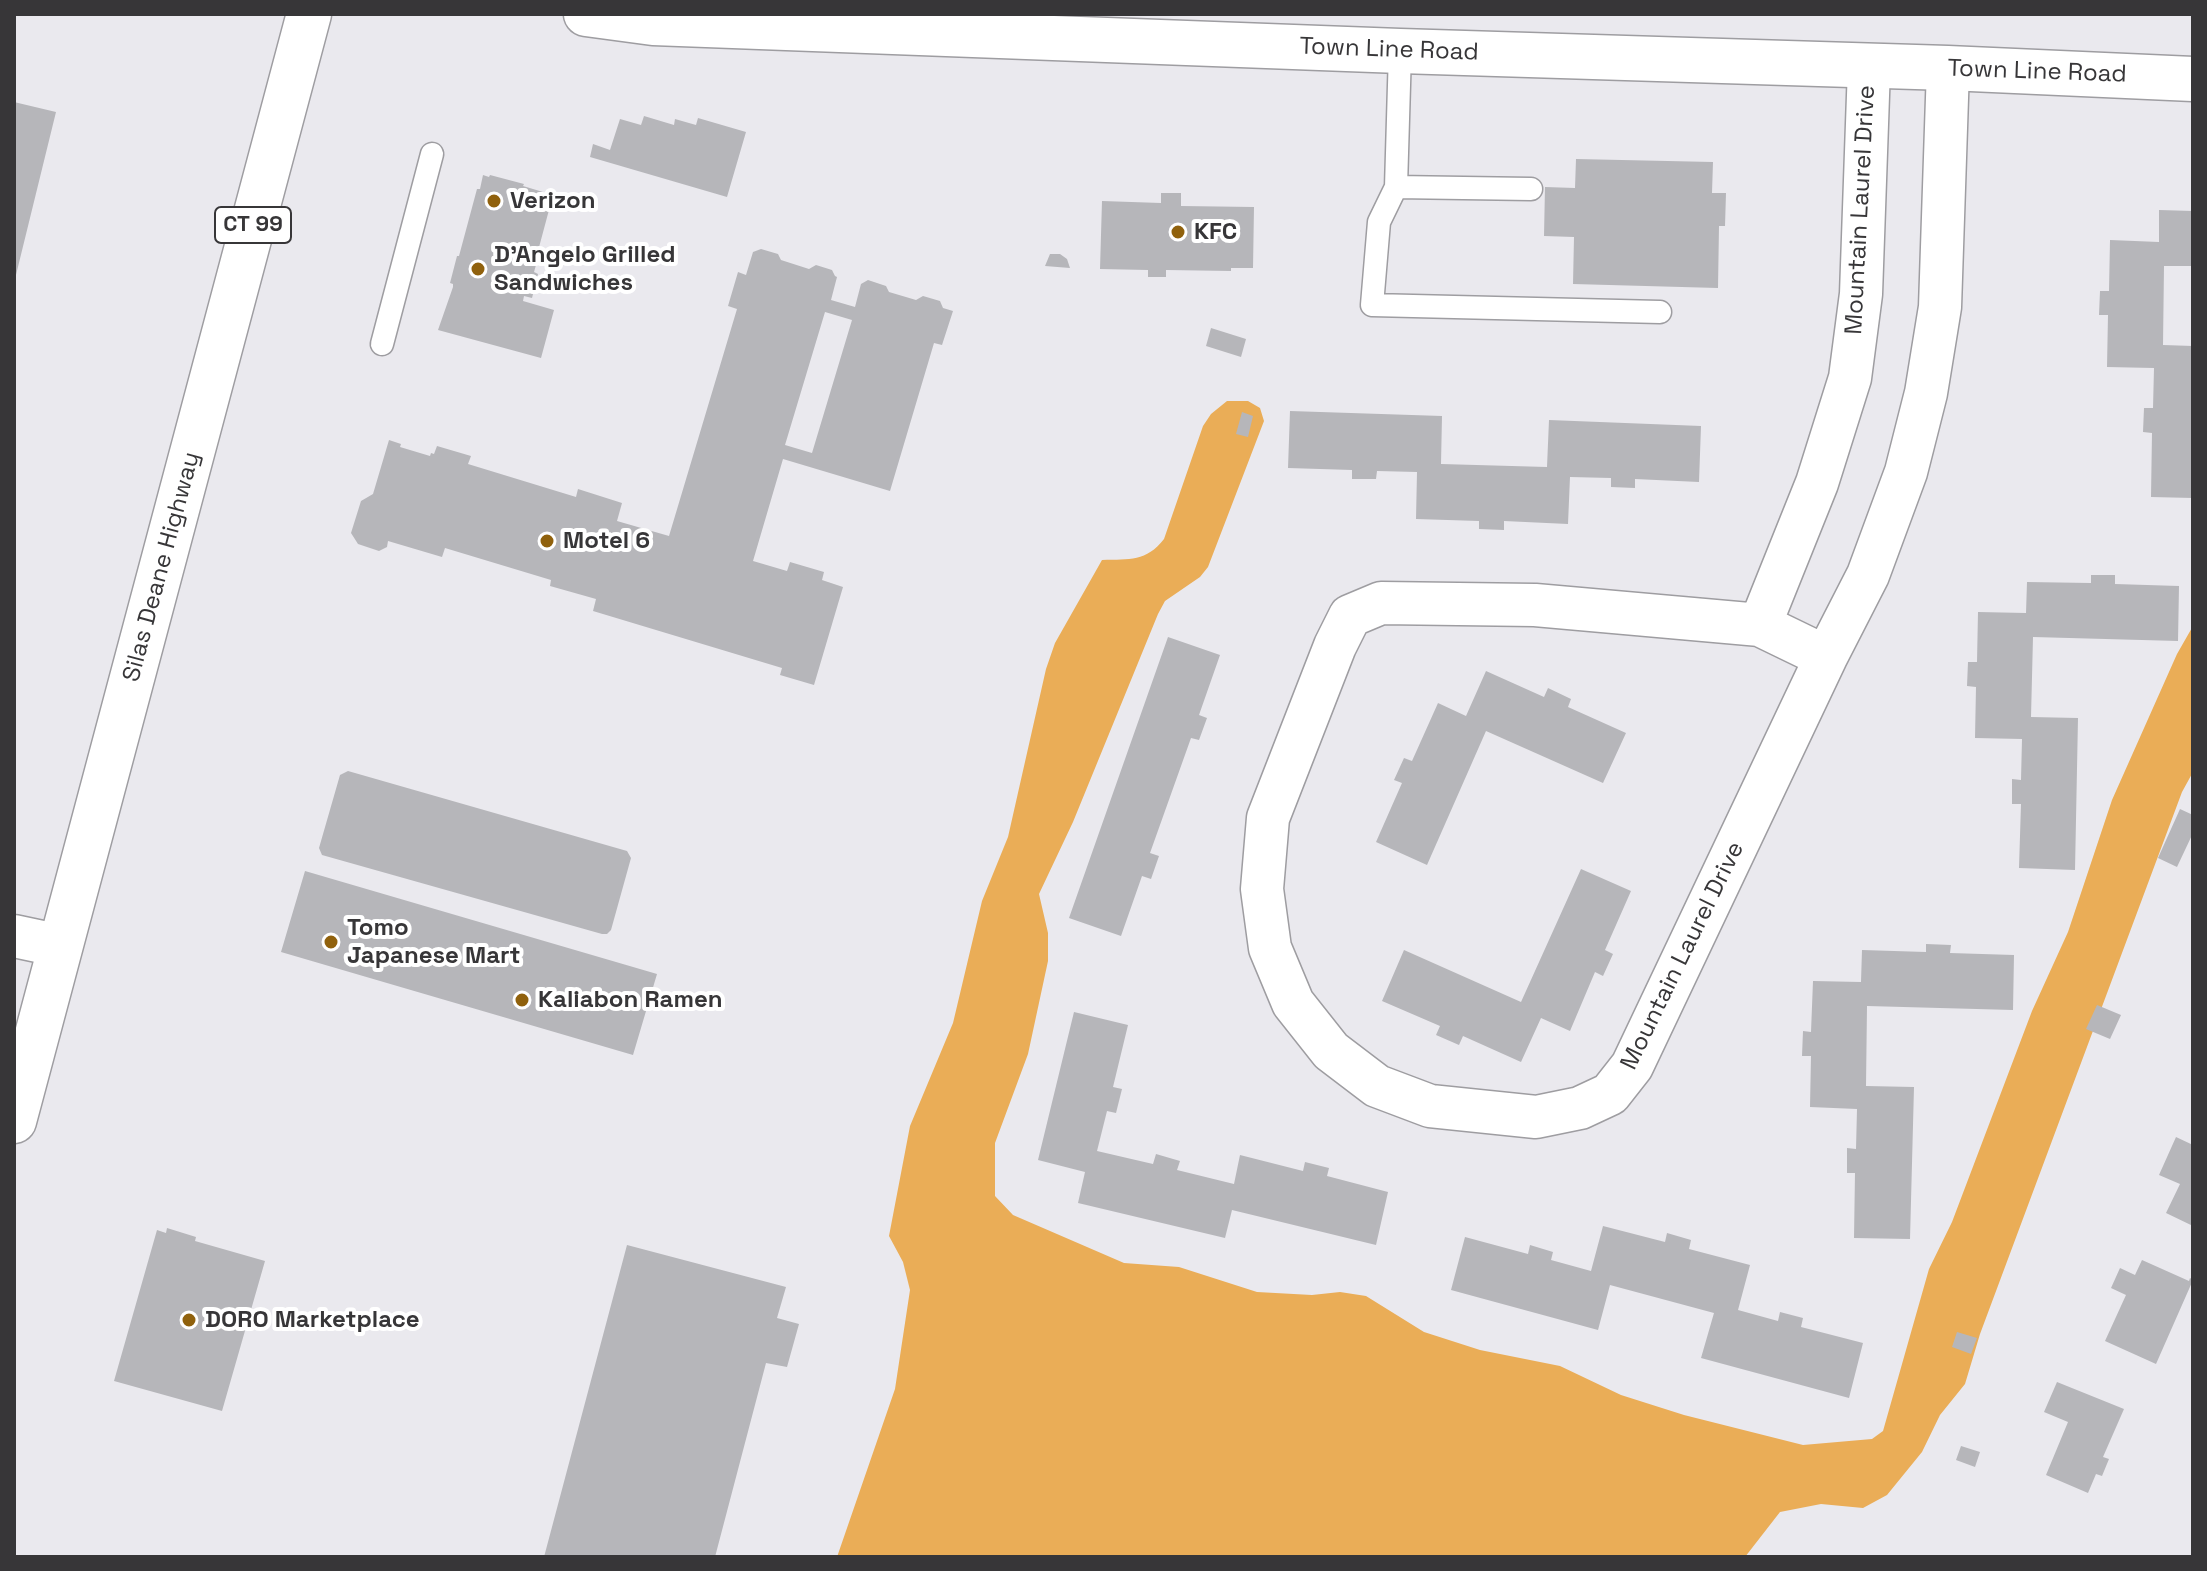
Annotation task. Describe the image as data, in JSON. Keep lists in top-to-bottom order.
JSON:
{
  "streets": {
    "street": [
      "Town Line Road",
      "Mountain Laurel Drive",
      "CT 99",
      "Silas Deane Highway"
    ]
  },
  "crossings": [
    ["Town Line Road", "Mountain Laurel Drive"]
  ],
  "places": [
    "Verizon",
    "KFC",
    "D'Angelo Grilled Sandwiches",
    "Motel 6",
    "Tomo Japanese Mart",
    "Kaliabon Ramen",
    "DORO Marketplace"
  ]
}
